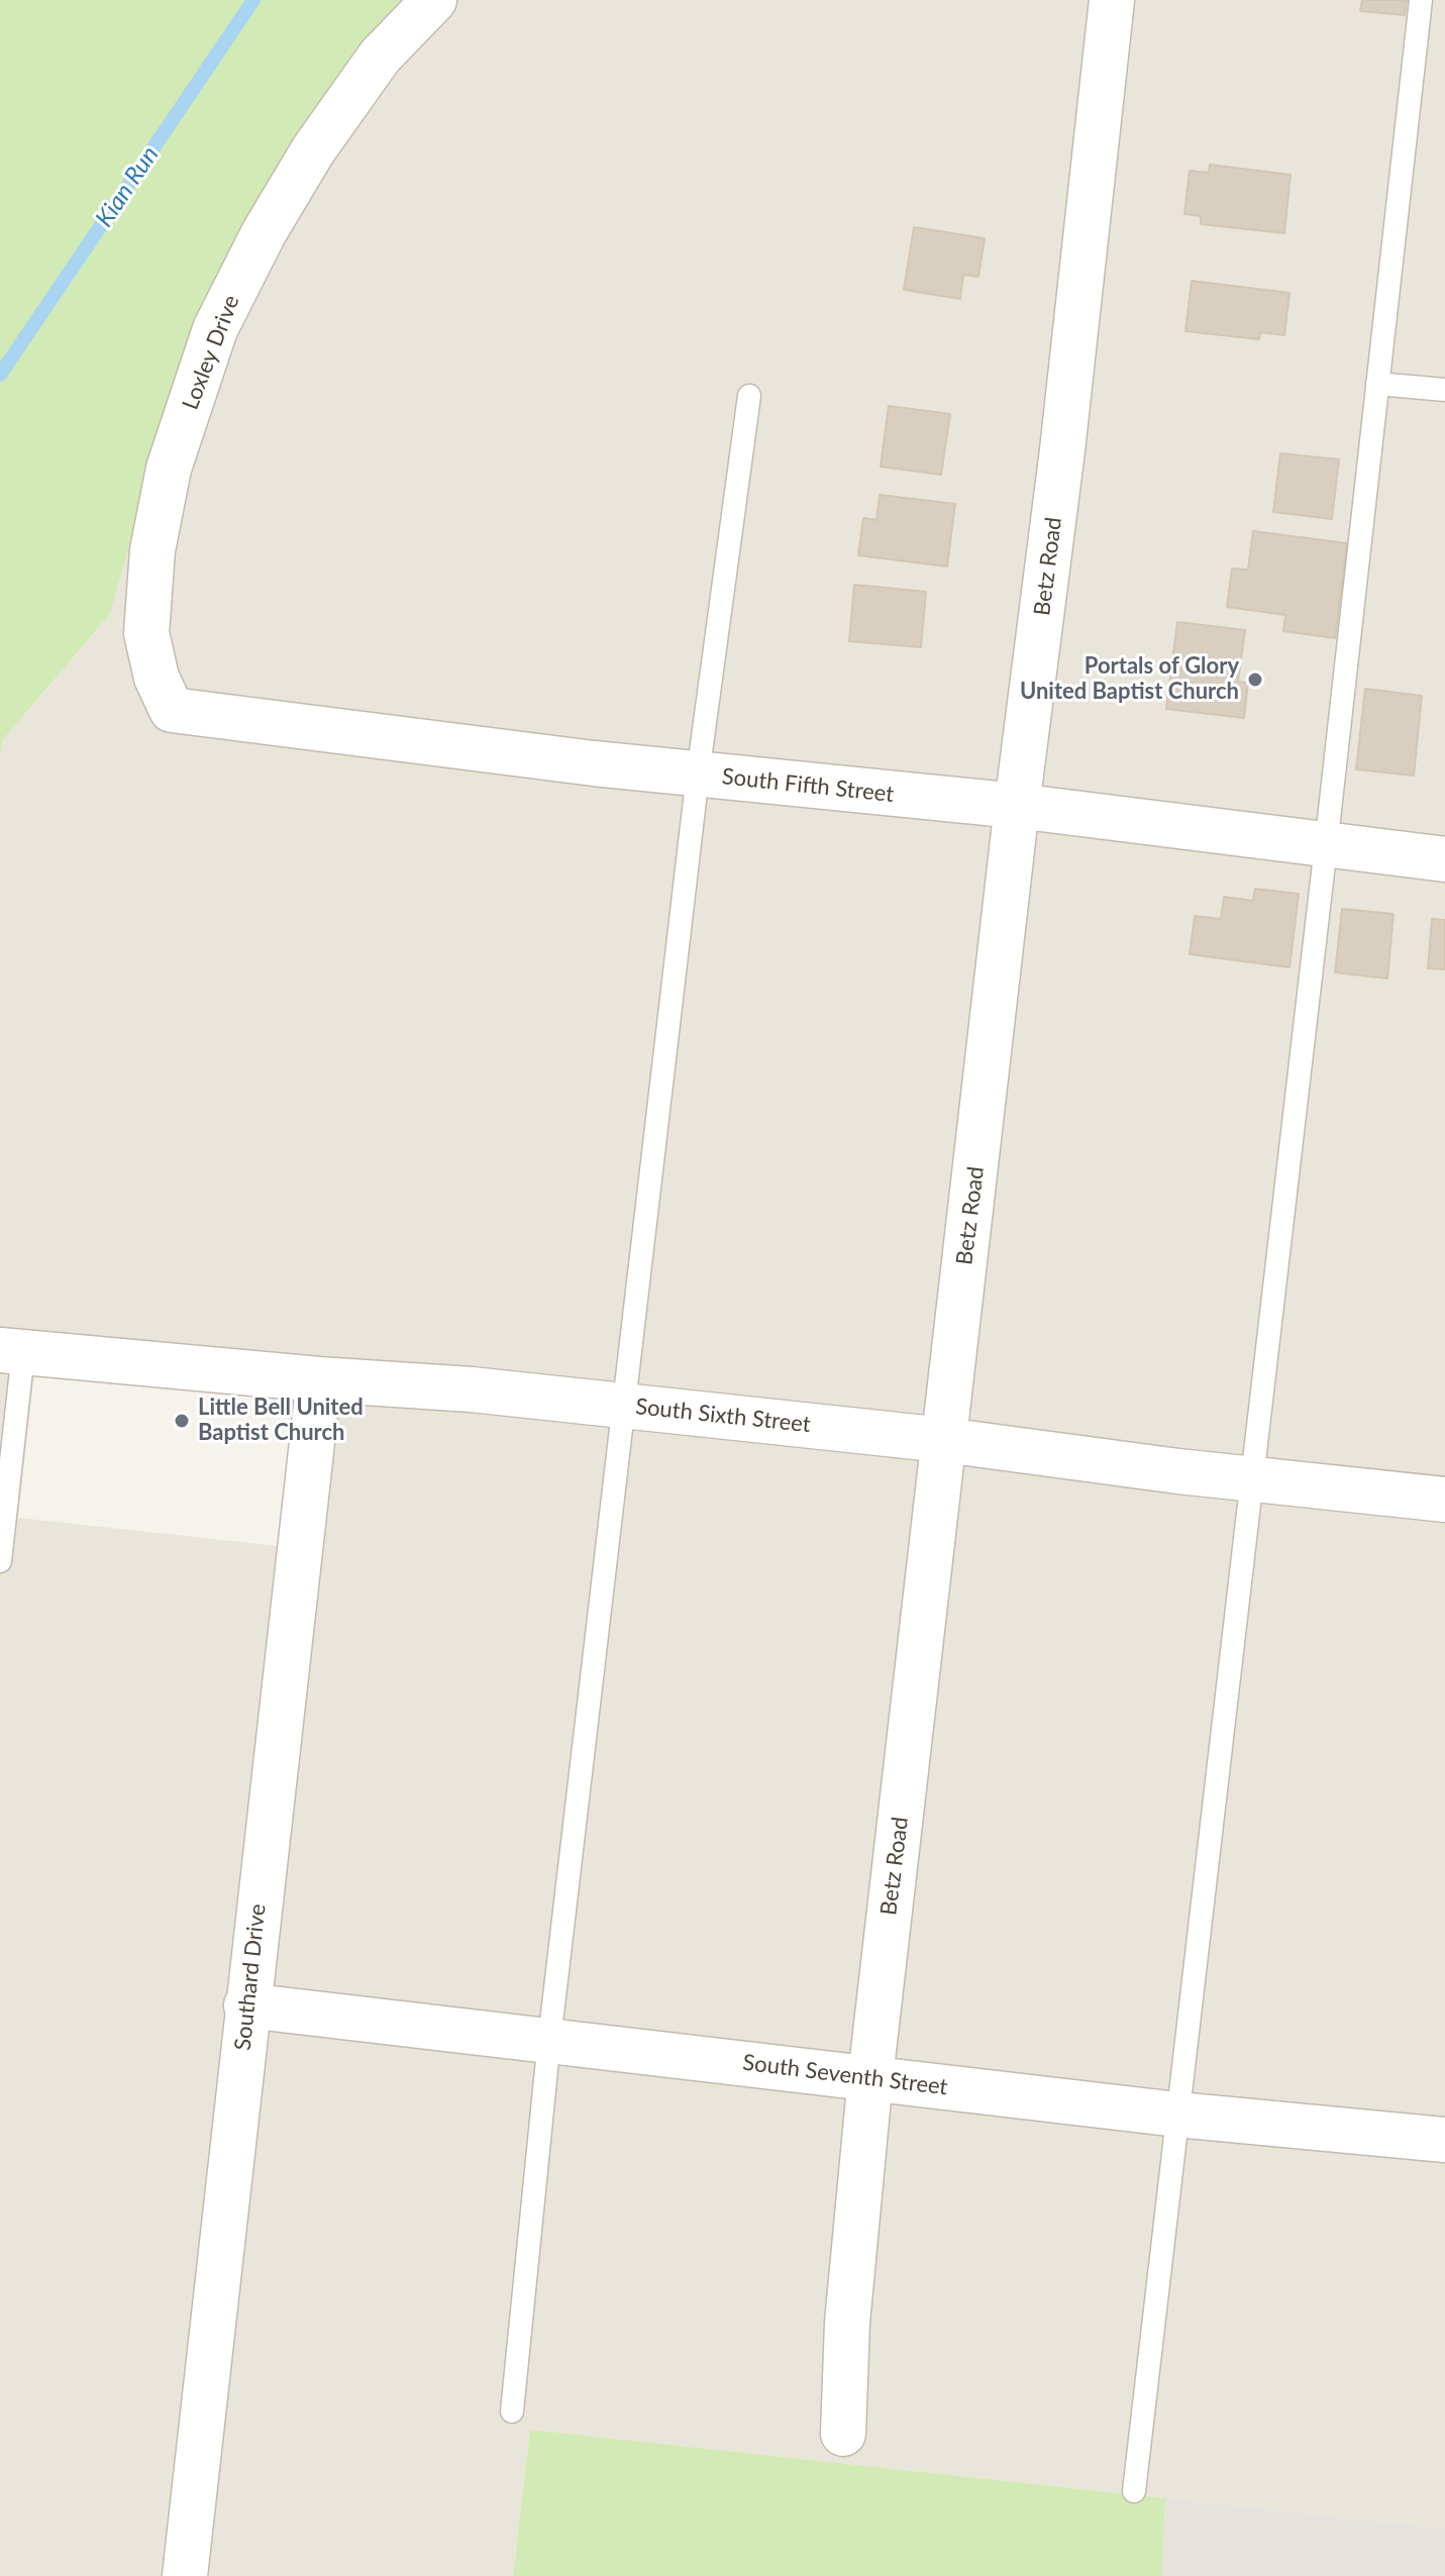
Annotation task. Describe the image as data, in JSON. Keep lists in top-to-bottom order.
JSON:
{
  "streets": {
    "street": [
      "Loxley Drive",
      "Betz Road",
      "South Fifth Street",
      "South Sixth Street",
      "Southard Drive",
      "South Seventh Street"
    ]
  },
  "crossings": [
    ["Loxley Drive", "South Fifth Street"],
    ["Betz Road", "South Fifth Street"],
    ["Betz Road", "South Sixth Street"],
    ["Betz Road", "South Seventh Street"],
    ["South Sixth Street", "Southard Drive"],
    ["Southard Drive", "South Seventh Street"]
  ],
  "water": ["Kian Run"],
  "places": ["Portals of Glory United Baptist Church", "Little Bell United Baptist Church"]
}
